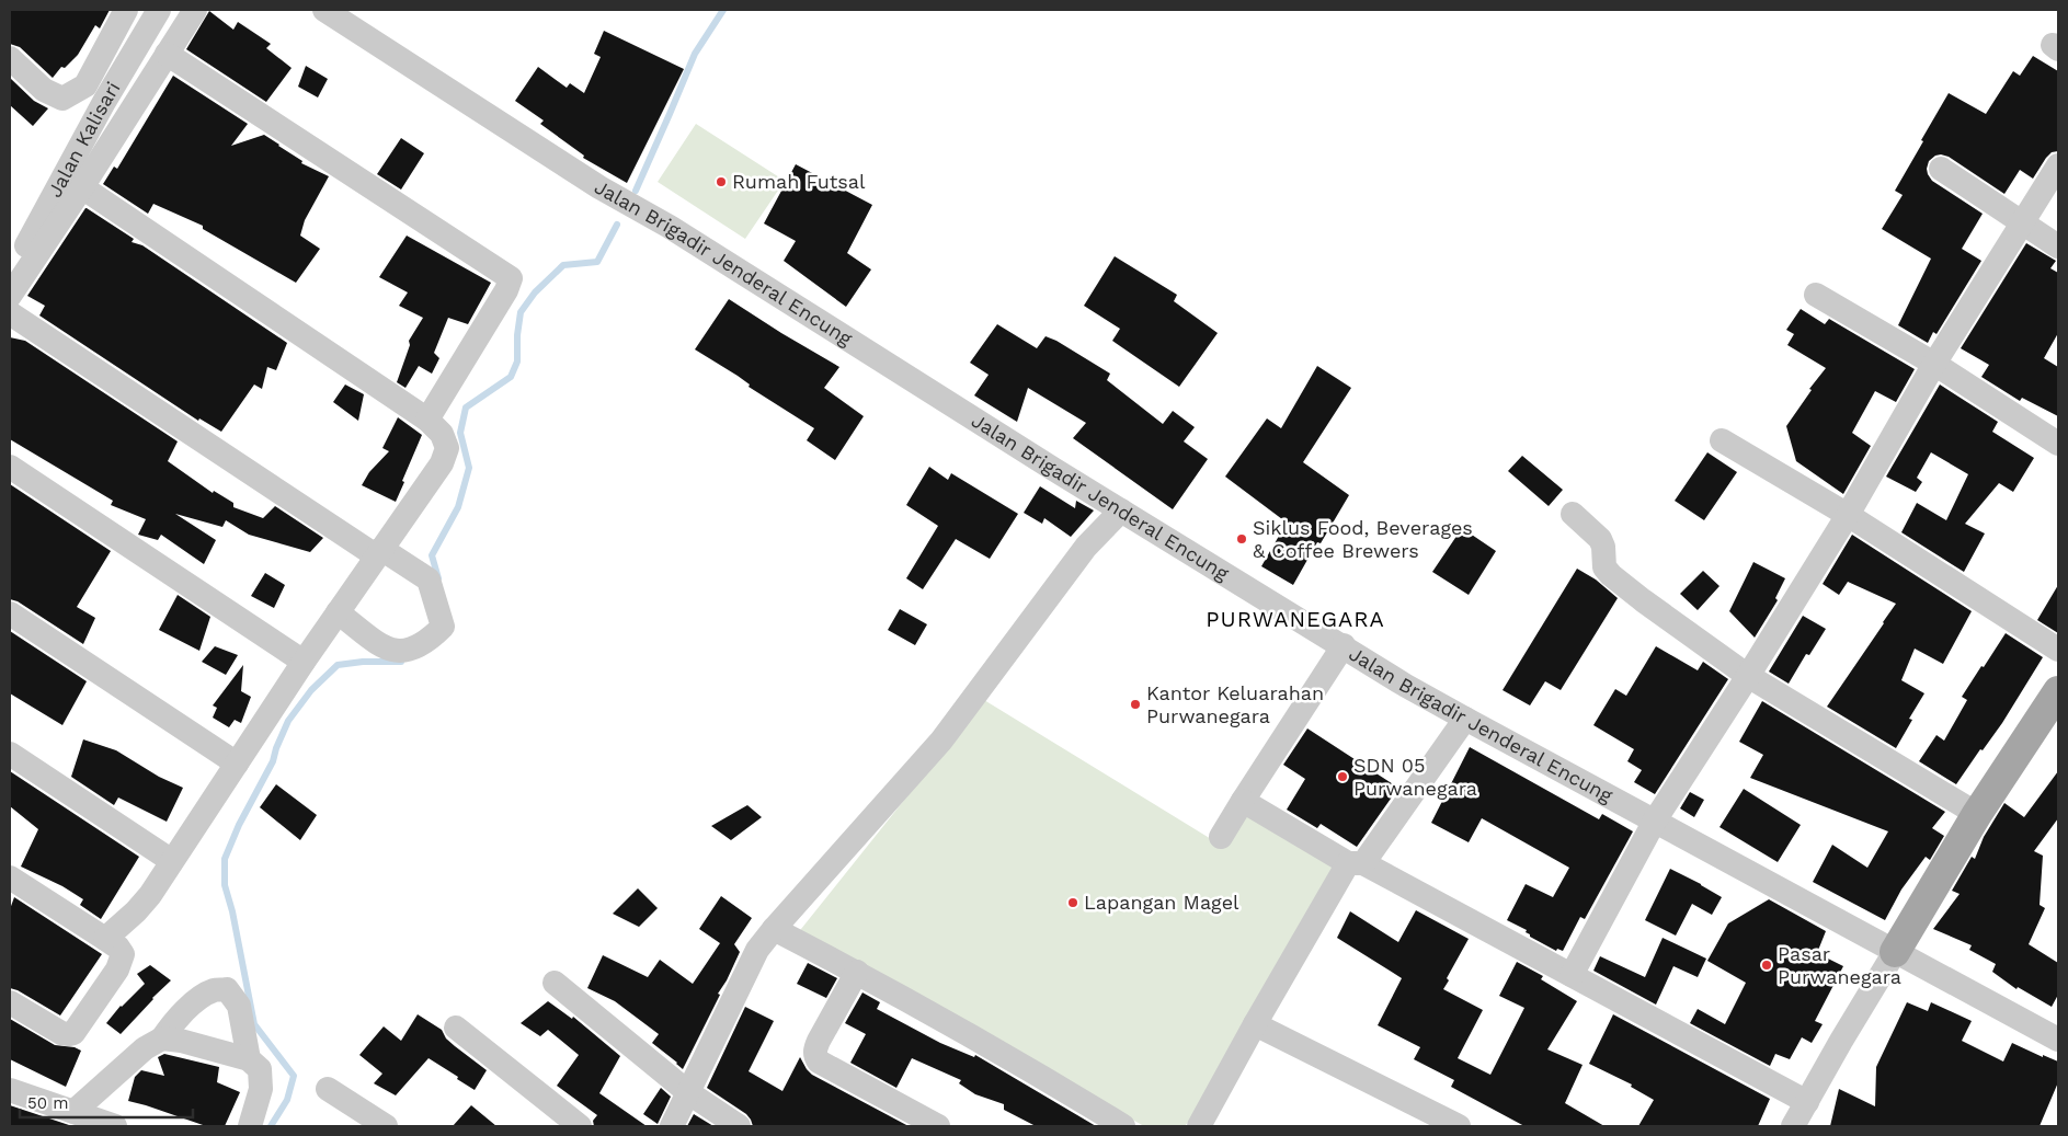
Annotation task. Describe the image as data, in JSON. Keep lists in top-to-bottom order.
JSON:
{
  "streets": {
    "street": ["Jalan Kalisari", "Jalan Brigadir Jenderal Encung"]
  },
  "districts": ["PURWANEGARA"],
  "places": [
    "Rumah Futsal",
    "Siklus Food, Beverages & Coffee Brewers",
    "Kantor Keluarahan Purwanegara",
    "SDN 05 Purwanegara",
    "Lapangan Magel",
    "Pasar Purwanegara"
  ],
  "scale_bar": "50 m"
}
